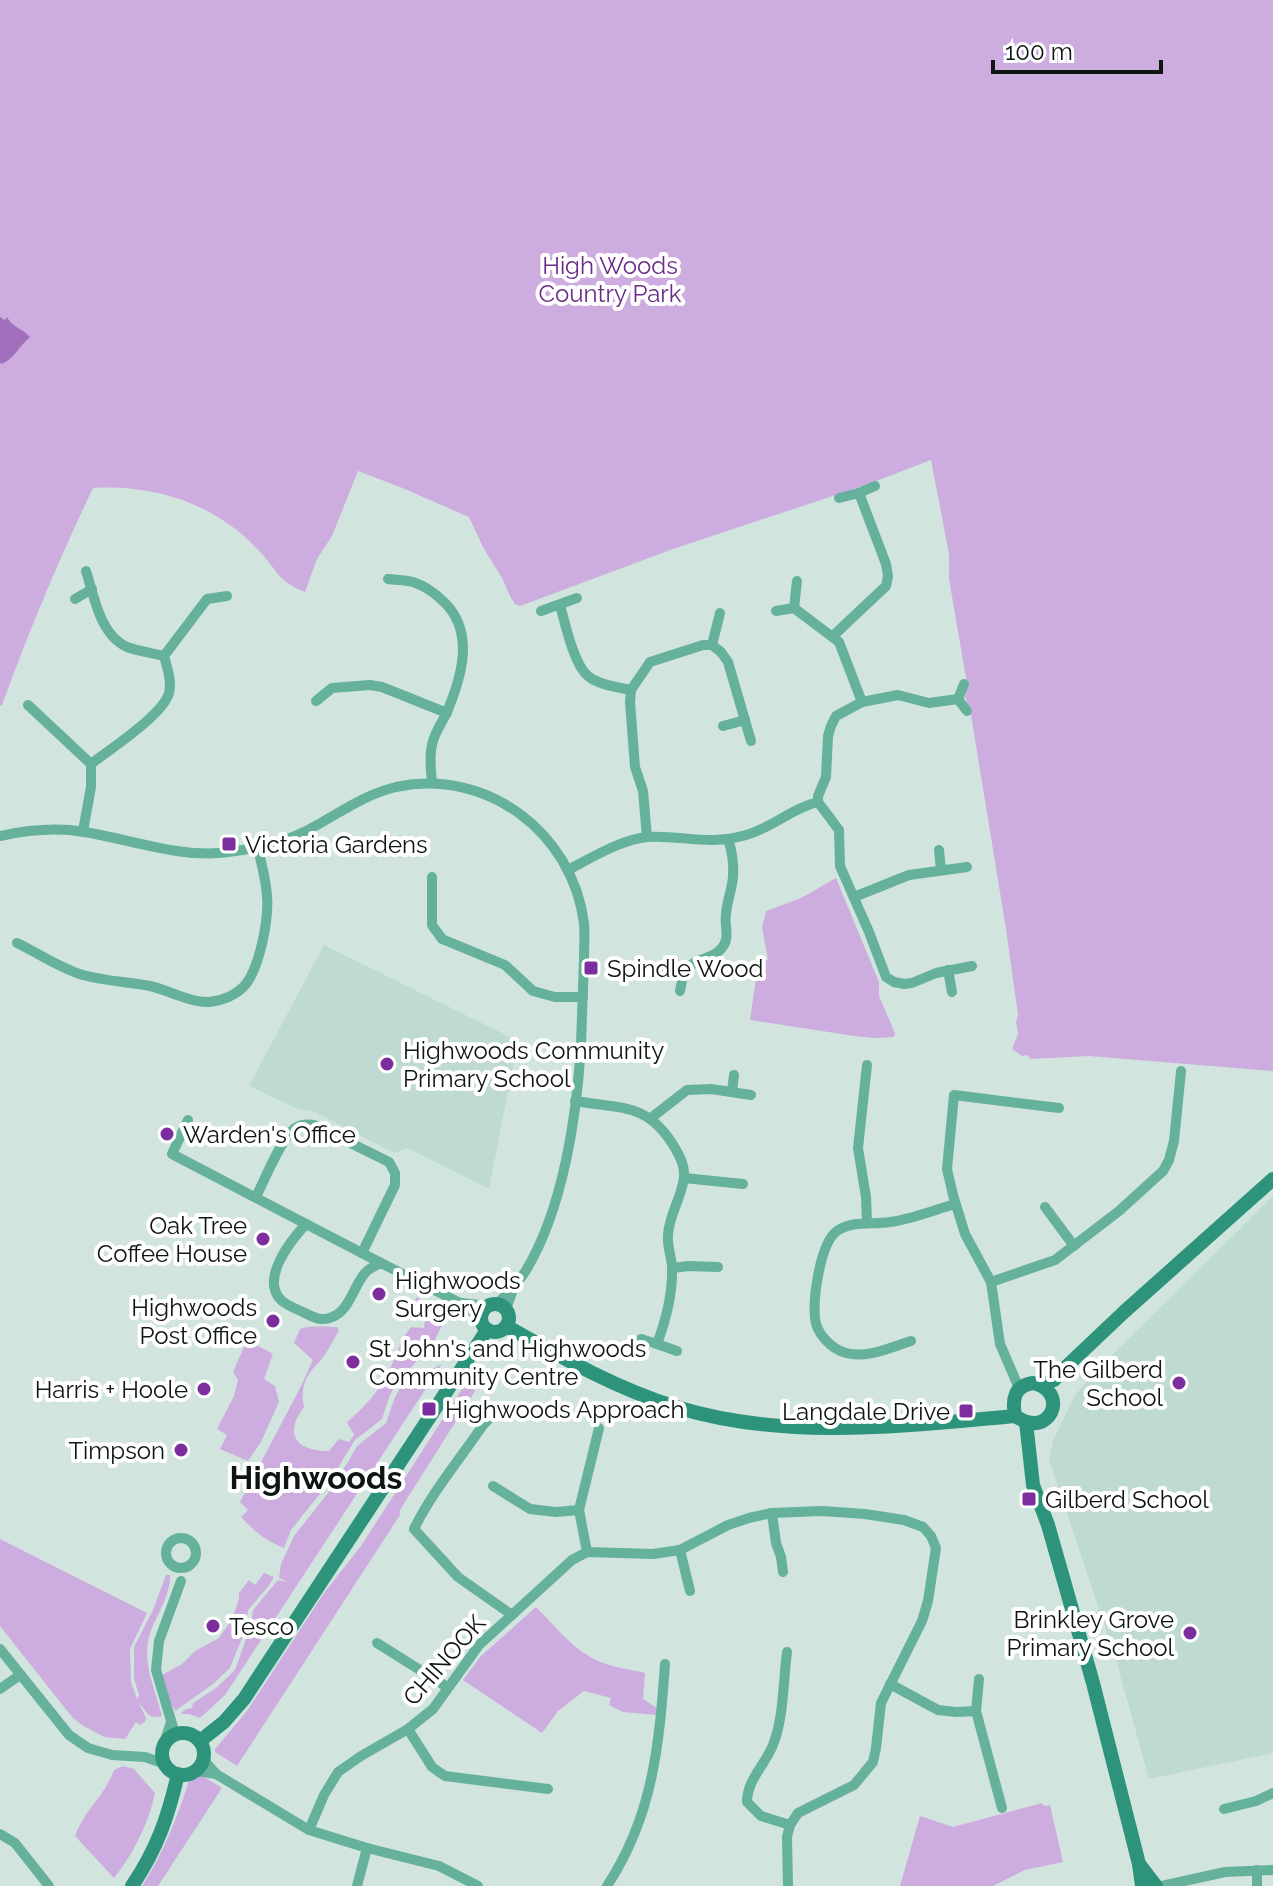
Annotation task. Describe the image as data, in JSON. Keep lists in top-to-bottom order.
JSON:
{
  "streets": {
    "street": ["CHINOOK"]
  },
  "districts": ["Highwoods"],
  "parks": ["High Woods Country Park"],
  "places": {
    "transit": [
      "Victoria Gardens",
      "Spindle Wood",
      "Highwoods Approach",
      "Langdale Drive",
      "Gilberd School"
    ],
    "other": [
      "Highwoods Community Primary School",
      "Warden's Office",
      "Oak Tree Coffee House",
      "Highwoods Surgery",
      "Highwoods Post Office",
      "St John's and Highwoods Community Centre",
      "The Gilberd School",
      "Harris + Hoole",
      "Timpson",
      "Tesco",
      "Brinkley Grove Primary School"
    ]
  },
  "scale_bar": "100 m"
}
